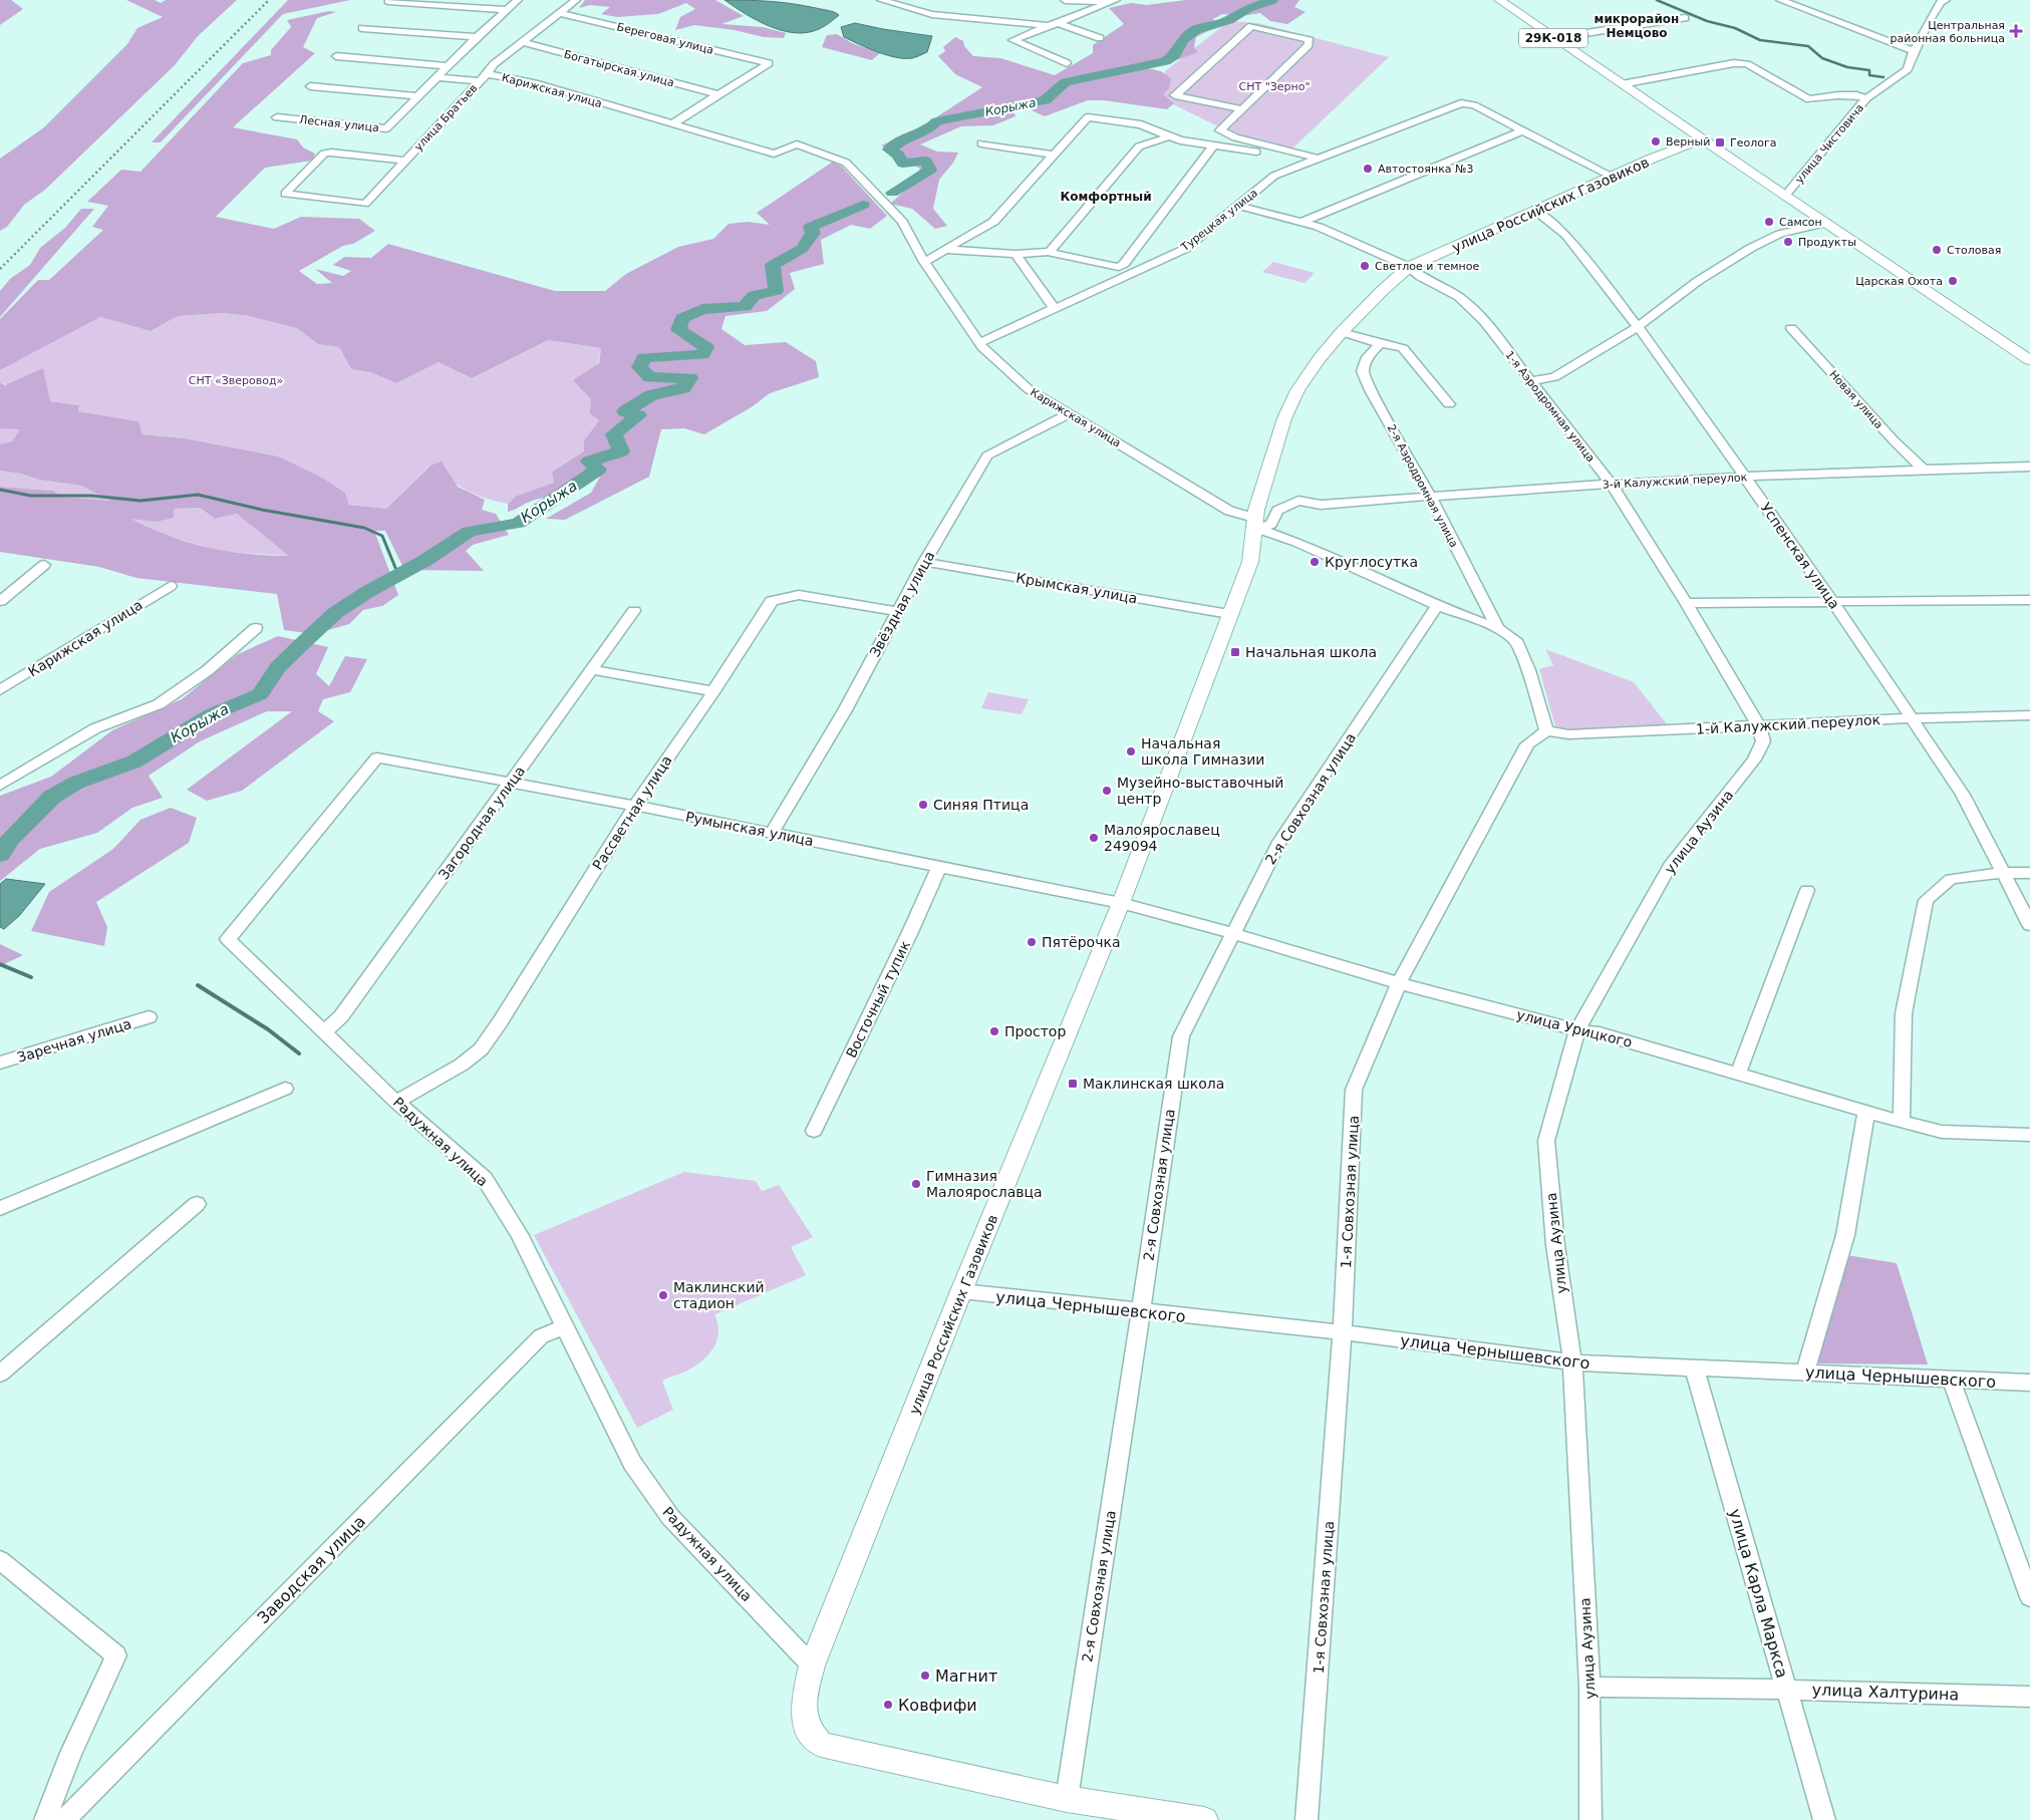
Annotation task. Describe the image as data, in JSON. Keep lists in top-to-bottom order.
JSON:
{
  "streets": {
    "main road": ["29К-018", "улица Российских Газовиков"],
    "street": [
      "Береговая улица",
      "Богатырская улица",
      "Карижская улица",
      "улица Братьев",
      "Лесная улица",
      "улица Чистовича",
      "Турецкая улица",
      "Новая улица",
      "1-я Аэродромная улица",
      "3-й Калужский переулок",
      "2-я Аэродромная улица",
      "Успенская улица",
      "Крымская улица",
      "Звёздная улица",
      "1-й Калужский переулок",
      "2-я Совхозная улица",
      "Рассветная улица",
      "Загородная улица",
      "Румынская улица",
      "улица Аузина",
      "Восточный тупик",
      "улица Урицкого",
      "Заречная улица",
      "Радужная улица",
      "1-я Совхозная улица",
      "улица Чернышевского",
      "Заводская улица",
      "улица Карла Маркса",
      "улица Халтурина"
    ]
  },
  "crossings": [
    ["Береговая улица", "Богатырская улица"],
    ["Береговая улица", "Карижская улица"],
    ["Богатырская улица", "Карижская улица"],
    ["Карижская улица", "улица Братьев"],
    ["Карижская улица", "улица Российских Газовиков"],
    ["Карижская улица", "Турецкая улица"],
    ["Карижская улица", "3-й Калужский переулок"],
    ["Карижская улица", "2-я Аэродромная улица"],
    ["Карижская улица", "Звёздная улица"],
    ["Карижская улица", "2-я Совхозная улица"],
    ["улица Российских Газовиков", "1-я Аэродромная улица"],
    ["улица Российских Газовиков", "3-й Калужский переулок"],
    ["улица Российских Газовиков", "Успенская улица"],
    ["улица Российских Газовиков", "Крымская улица"],
    ["улица Российских Газовиков", "2-я Совхозная улица"],
    ["улица Российских Газовиков", "Румынская улица"],
    ["улица Российских Газовиков", "улица Урицкого"],
    ["улица Российских Газовиков", "Радужная улица"],
    ["улица Российских Газовиков", "улица Чернышевского"],
    ["Турецкая улица", "1-я Аэродромная улица"],
    ["Новая улица", "3-й Калужский переулок"],
    ["1-я Аэродромная улица", "3-й Калужский переулок"],
    ["1-я Аэродромная улица", "1-й Калужский переулок"],
    ["1-я Аэродромная улица", "улица Аузина"],
    ["3-й Калужский переулок", "2-я Аэродромная улица"],
    ["3-й Калужский переулок", "Успенская улица"],
    ["Успенская улица", "1-й Калужский переулок"],
    ["Крымская улица", "Звёздная улица"],
    ["Звёздная улица", "Рассветная улица"],
    ["Звёздная улица", "Румынская улица"],
    ["1-й Калужский переулок", "улица Аузина"],
    ["1-й Калужский переулок", "1-я Совхозная улица"],
    ["2-я Совхозная улица", "улица Урицкого"],
    ["2-я Совхозная улица", "улица Чернышевского"],
    ["Рассветная улица", "Румынская улица"],
    ["Рассветная улица", "Радужная улица"],
    ["Загородная улица", "Румынская улица"],
    ["Загородная улица", "Радужная улица"],
    ["Румынская улица", "Восточный тупик"],
    ["Румынская улица", "улица Урицкого"],
    ["Румынская улица", "Радужная улица"],
    ["улица Аузина", "улица Урицкого"],
    ["улица Аузина", "улица Чернышевского"],
    ["улица Аузина", "улица Халтурина"],
    ["улица Урицкого", "1-я Совхозная улица"],
    ["Радужная улица", "Заводская улица"],
    ["1-я Совхозная улица", "улица Чернышевского"],
    ["улица Чернышевского", "улица Карла Маркса"],
    ["улица Карла Маркса", "улица Халтурина"]
  ],
  "districts": ["микрорайон Немцово", "Комфортный"],
  "water": ["Корыжа"],
  "parks": ["СНТ \"Зерно\"", "СНТ «Зверовод»"],
  "places": {
    "health": ["Центральная районная больница"],
    "other": [
      "Верный",
      "Автостоянка №3",
      "Самсон",
      "Продукты",
      "Столовая",
      "Светлое и темное",
      "Царская Охота",
      "Круглосутка",
      "Начальная школа Гимназии",
      "Музейно-выставочный центр",
      "Синяя Птица",
      "Малоярославец 249094",
      "Пятёрочка",
      "Простор",
      "Гимназия Малоярославца",
      "Маклинский стадион",
      "Магнит",
      "Ковфифи"
    ],
    "transit": ["Геолога", "Начальная школа", "Маклинская школа"]
  }
}
